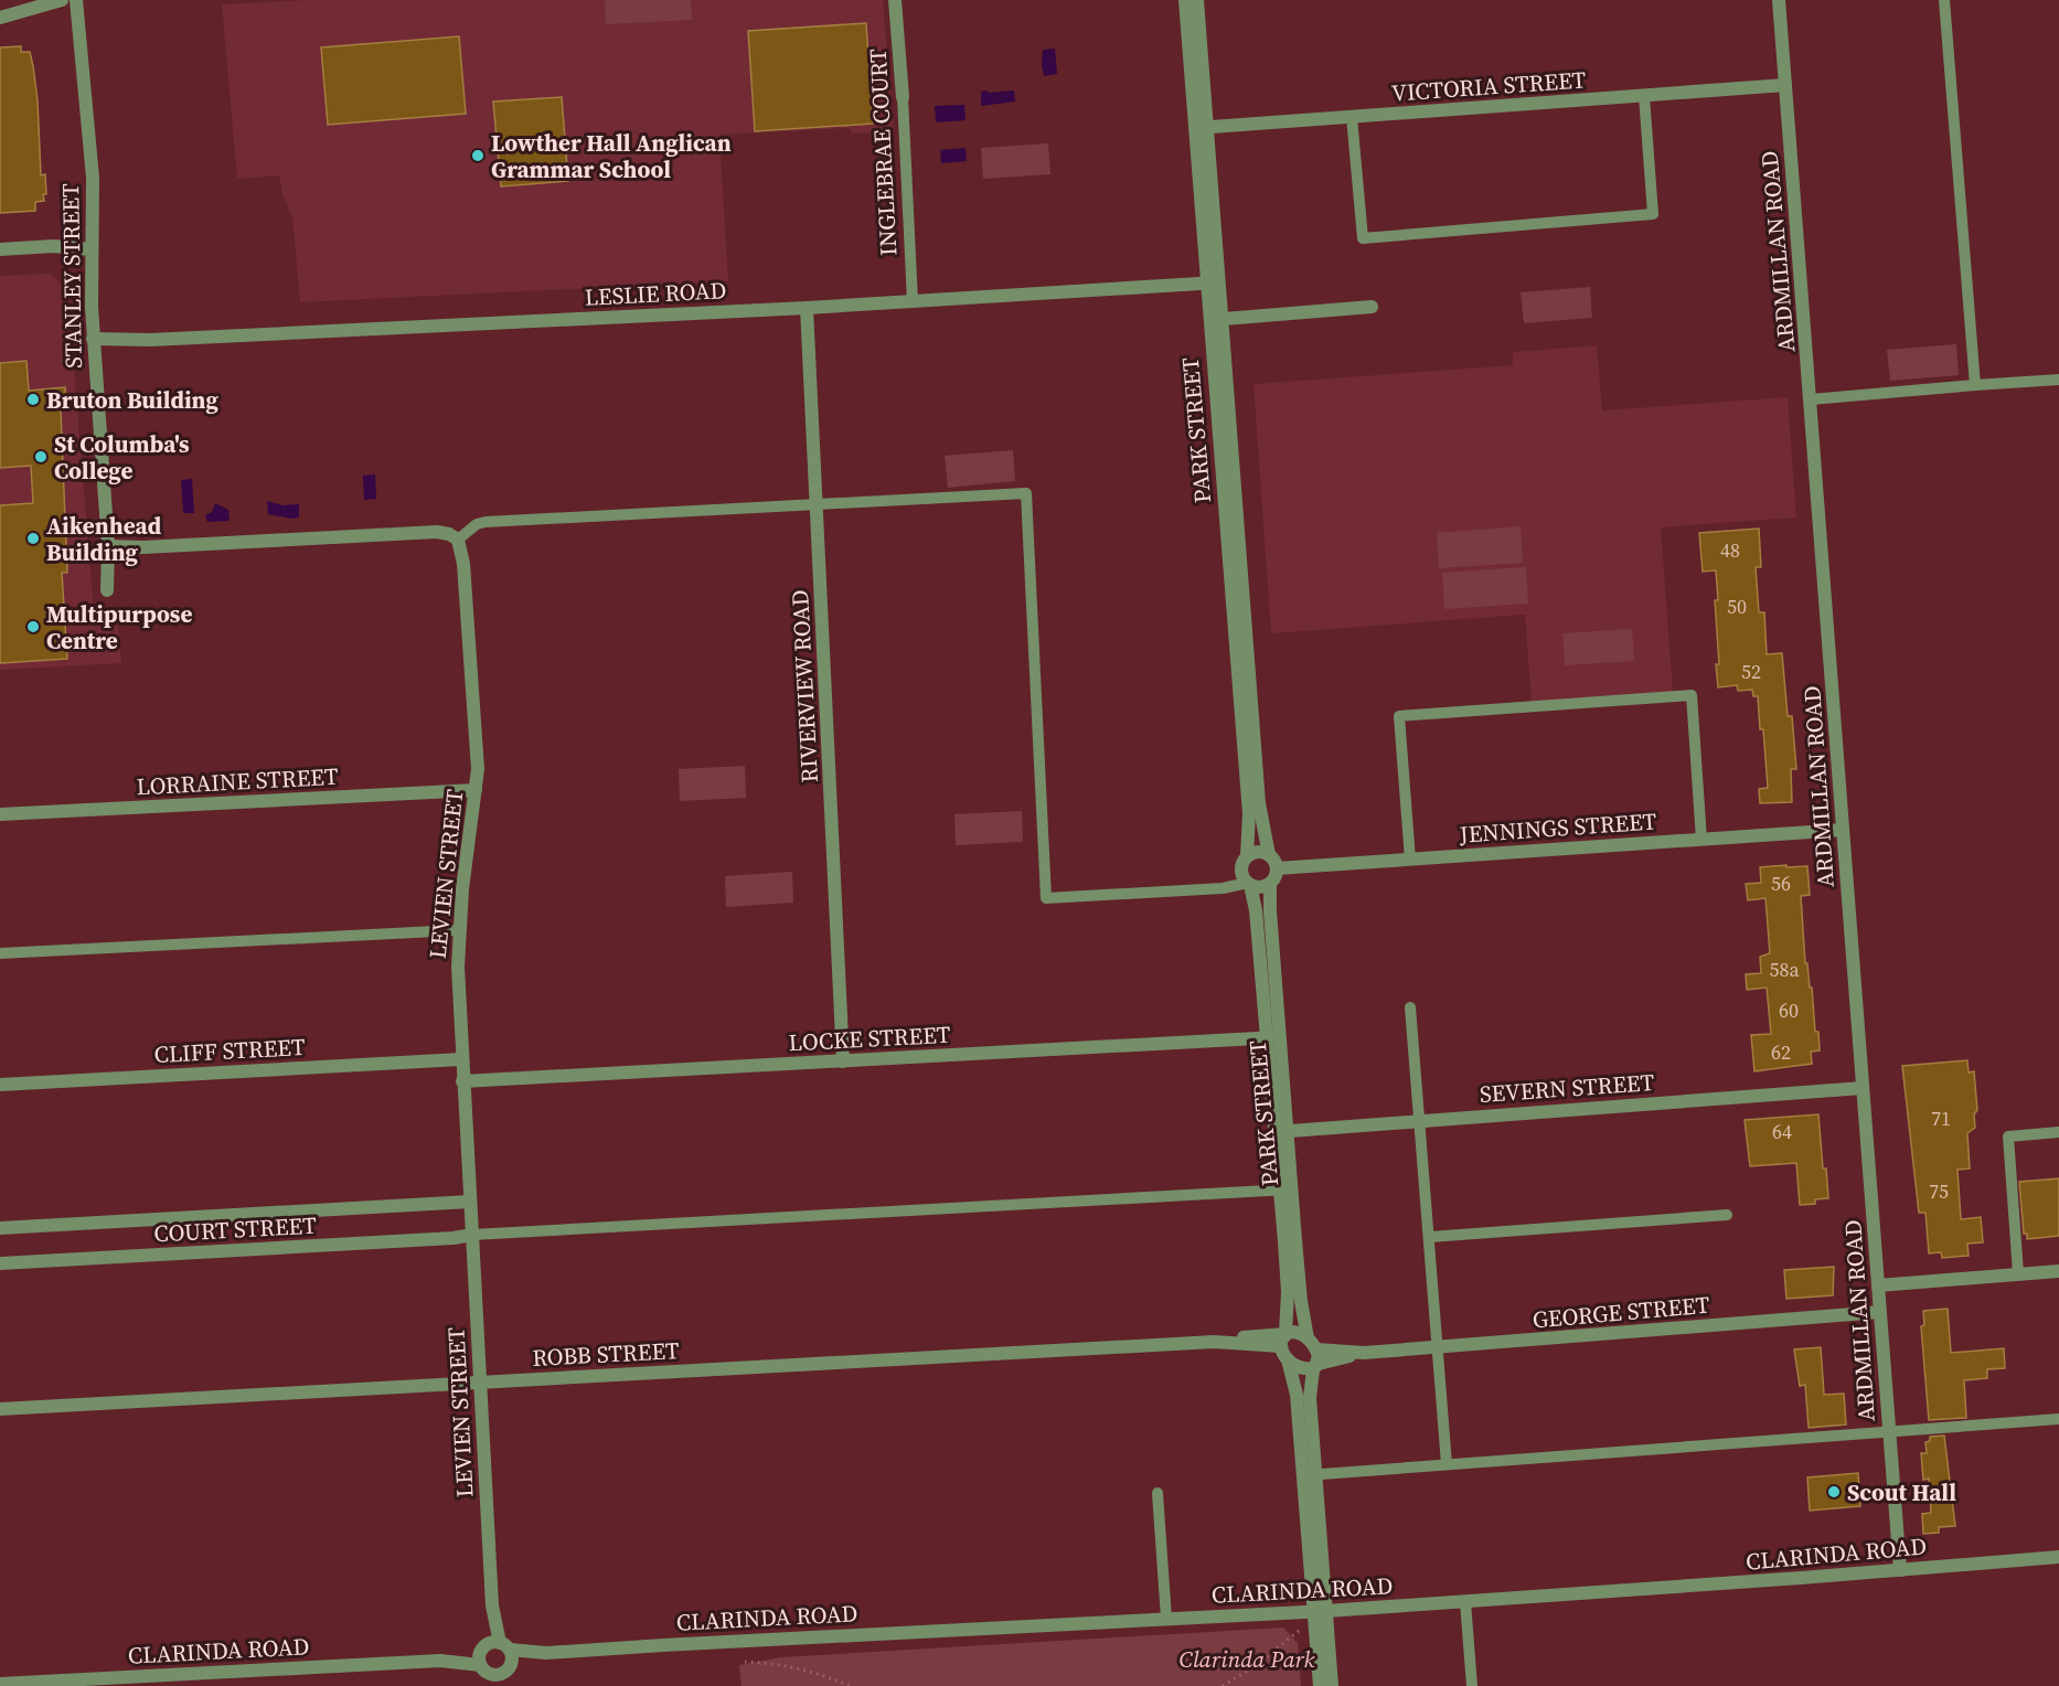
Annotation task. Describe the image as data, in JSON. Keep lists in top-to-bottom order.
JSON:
{
  "streets": {
    "street": [
      "VICTORIA STREET",
      "INGLEBRAE COURT",
      "ARDMILLAN ROAD",
      "STANLEY STREET",
      "LESLIE ROAD",
      "PARK STREET",
      "RIVERVIEW ROAD",
      "LORRAINE STREET",
      "JENNINGS STREET",
      "LEVIEN STREET",
      "LOCKE STREET",
      "CLIFF STREET",
      "SEVERN STREET",
      "COURT STREET",
      "GEORGE STREET",
      "ROBB STREET",
      "CLARINDA ROAD"
    ]
  },
  "crossings": [
    ["VICTORIA STREET", "ARDMILLAN ROAD"],
    ["VICTORIA STREET", "PARK STREET"],
    ["INGLEBRAE COURT", "LESLIE ROAD"],
    ["ARDMILLAN ROAD", "JENNINGS STREET"],
    ["ARDMILLAN ROAD", "SEVERN STREET"],
    ["ARDMILLAN ROAD", "GEORGE STREET"],
    ["ARDMILLAN ROAD", "CLARINDA ROAD"],
    ["STANLEY STREET", "LESLIE ROAD"],
    ["LESLIE ROAD", "PARK STREET"],
    ["LESLIE ROAD", "RIVERVIEW ROAD"],
    ["PARK STREET", "JENNINGS STREET"],
    ["PARK STREET", "LOCKE STREET"],
    ["PARK STREET", "SEVERN STREET"],
    ["PARK STREET", "ROBB STREET"],
    ["RIVERVIEW ROAD", "LOCKE STREET"],
    ["LORRAINE STREET", "LEVIEN STREET"],
    ["LEVIEN STREET", "LOCKE STREET"],
    ["LEVIEN STREET", "CLIFF STREET"],
    ["LEVIEN STREET", "COURT STREET"],
    ["LEVIEN STREET", "ROBB STREET"],
    ["LEVIEN STREET", "CLARINDA ROAD"]
  ],
  "parks": ["Clarinda Park"],
  "places": [
    "Lowther Hall Anglican Grammar School",
    "Bruton Building",
    "St Columba's College",
    "Aikenhead Building",
    "Multipurpose Centre",
    "Scout Hall"
  ],
  "house_numbers": [
    "48",
    "50",
    "52",
    "56",
    "58a",
    "60",
    "62",
    "71",
    "64",
    "75"
  ]
}
